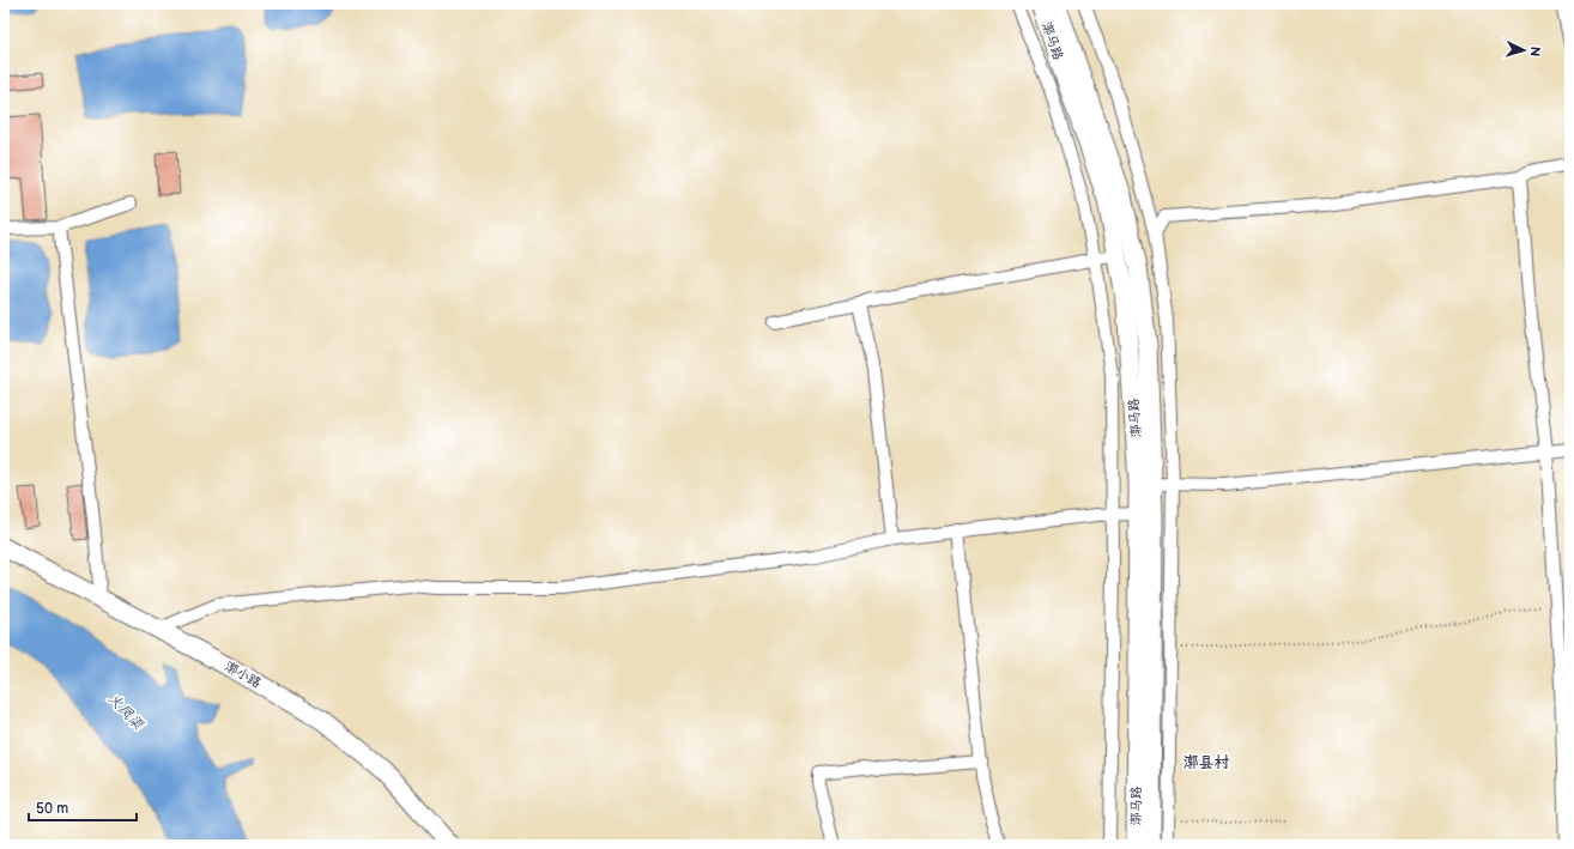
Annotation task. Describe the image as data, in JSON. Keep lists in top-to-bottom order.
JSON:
{
  "streets": {
    "main road": ["漷马路", "漷小路"]
  },
  "districts": ["漷县村"],
  "water": ["火凤渠"],
  "scale_bar": "50 m",
  "north": "right"
}
